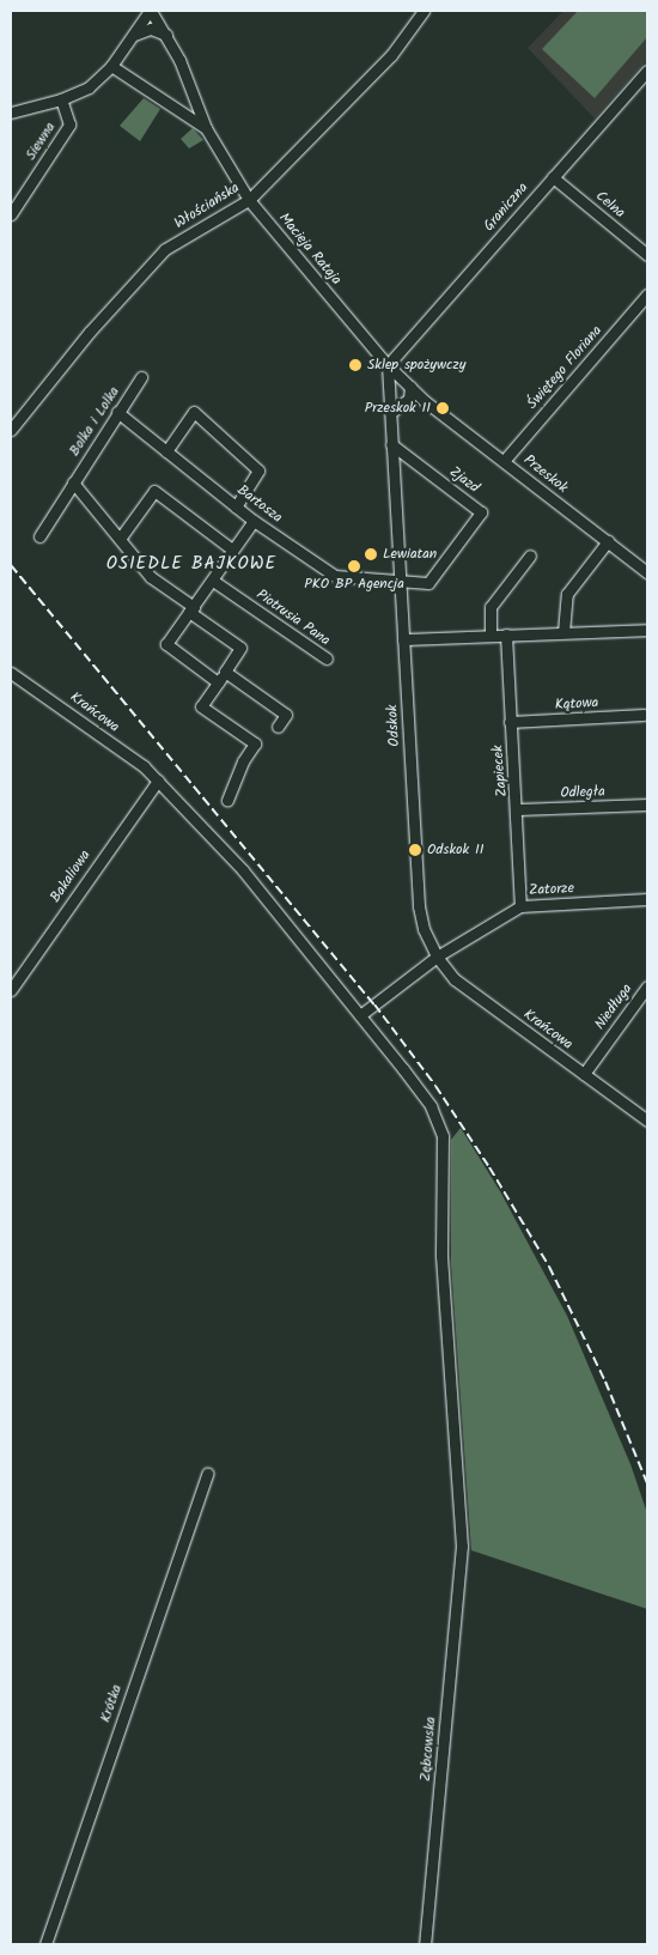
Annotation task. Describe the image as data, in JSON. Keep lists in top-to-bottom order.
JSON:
{
  "streets": {
    "street": [
      "Siewna",
      "Celna",
      "Włościańska",
      "Graniczna",
      "Macieja Rataja",
      "Świętego Floriana",
      "Bolka i Lolka",
      "Przeskok",
      "Zjazd",
      "Bartosza",
      "Piotrusia Pana",
      "Kątowa",
      "Krańcowa",
      "Odskok",
      "Zapiecek",
      "Odległa",
      "Bakaliowa",
      "Zatorze",
      "Niedługa",
      "Krótka",
      "Zębcowska"
    ]
  },
  "crossings": [
    ["Celna", "Graniczna"],
    ["Włościańska", "Macieja Rataja"],
    ["Graniczna", "Macieja Rataja"],
    ["Macieja Rataja", "Przeskok"],
    ["Świętego Floriana", "Przeskok"],
    ["Bolka i Lolka", "Bartosza"],
    ["Zjazd", "Bartosza"],
    ["Zjazd", "Odskok"],
    ["Bartosza", "Odskok"],
    ["Kątowa", "Zapiecek"],
    ["Krańcowa", "Odskok"],
    ["Krańcowa", "Bakaliowa"],
    ["Krańcowa", "Zatorze"],
    ["Krańcowa", "Niedługa"],
    ["Krańcowa", "Zębcowska"],
    ["Odskok", "Zatorze"],
    ["Zapiecek", "Odległa"],
    ["Zapiecek", "Zatorze"]
  ],
  "districts": ["OSIEDLE BAJKOWE"],
  "places": [
    "Sklep spożywczy",
    "Przeskok II",
    "Lewiatan",
    "PKO BP Agencja",
    "Odskok II"
  ]
}
